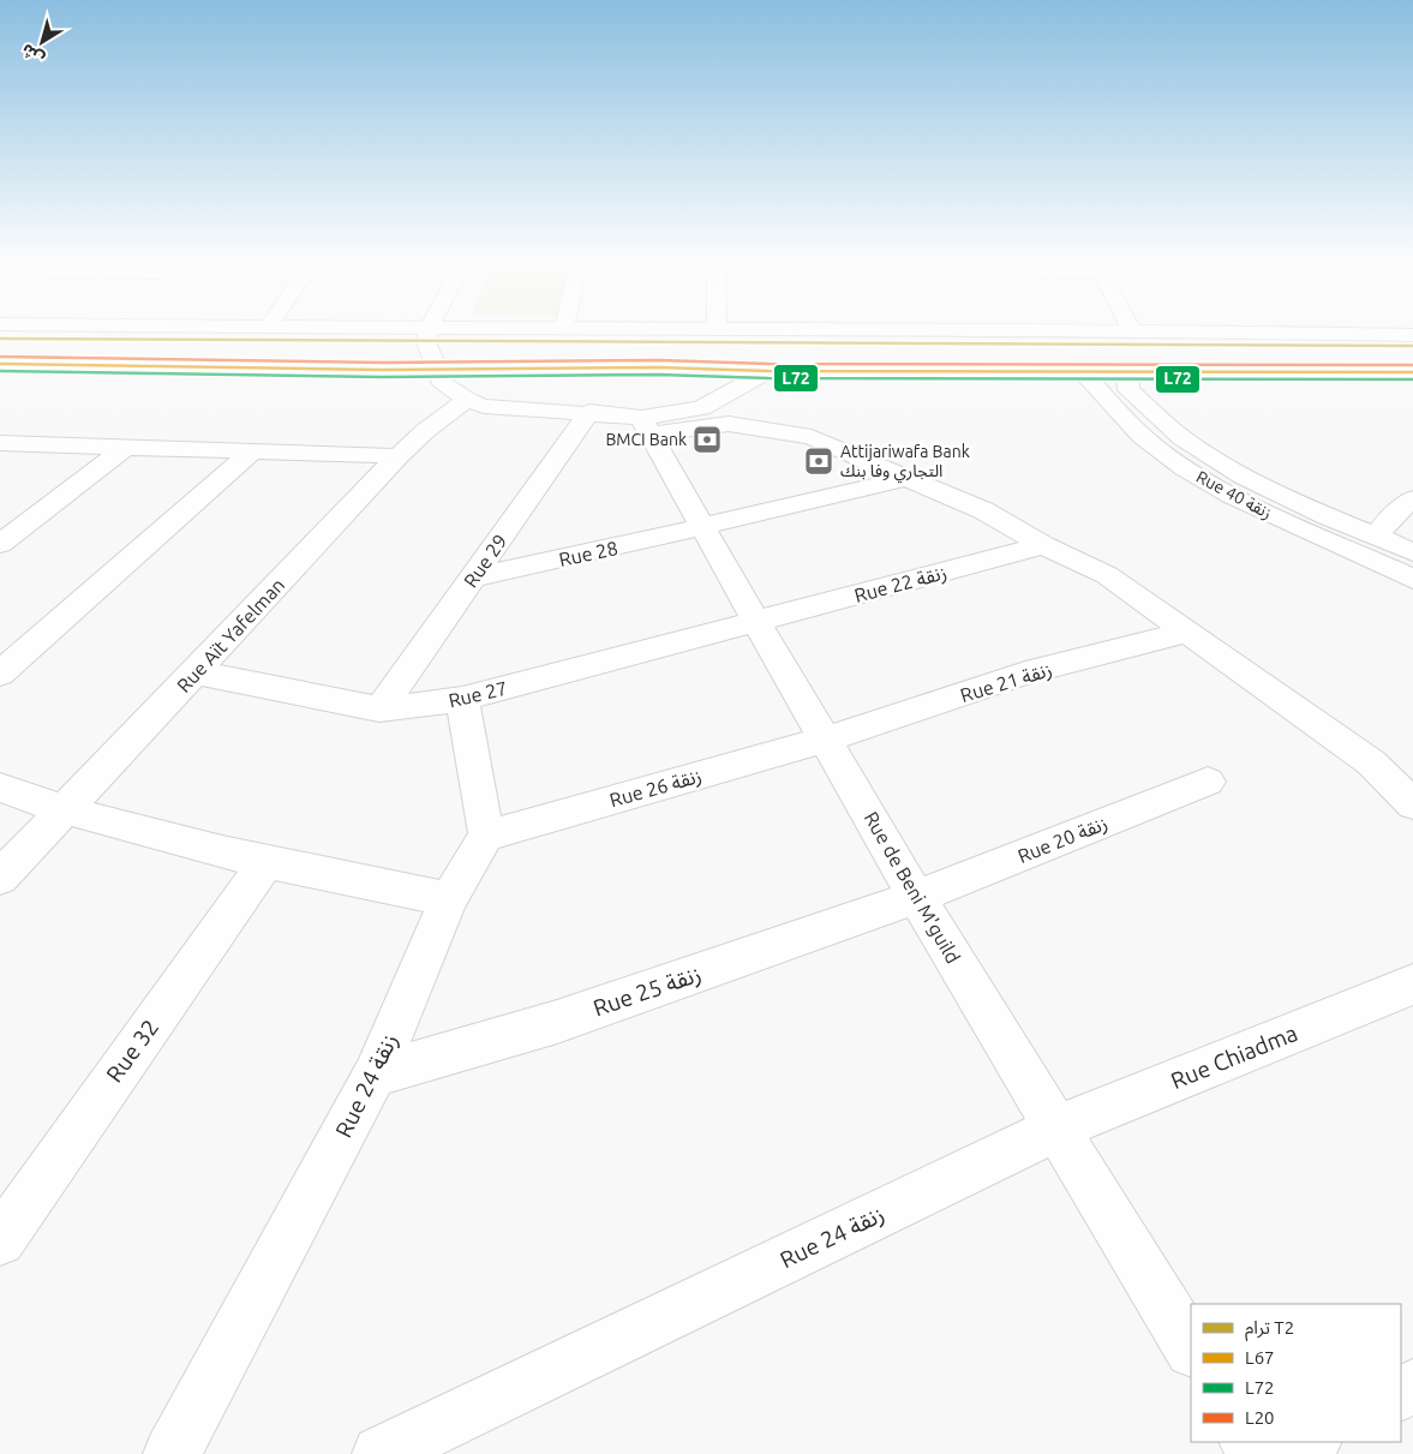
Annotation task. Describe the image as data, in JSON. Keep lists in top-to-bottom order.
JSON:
{
  "streets": {
    "street": [
      "Rue 40 زنقة",
      "Rue 28",
      "Rue 29",
      "Rue 22 زنقة",
      "Rue Aït Yafelman",
      "Rue 21 زنقة",
      "Rue 27",
      "Rue 26 زنقة",
      "Rue 20 زنقة",
      "Rue de Beni M'guild",
      "Rue 25 زنقة",
      "Rue 32",
      "Rue Chiadma",
      "Rue 24 زنقة"
    ]
  },
  "crossings": [
    ["Rue 28", "Rue 29"],
    ["Rue 28", "Rue de Beni M'guild"],
    ["Rue 29", "Rue 27"],
    ["Rue 22 زنقة", "Rue 27"],
    ["Rue 22 زنقة", "Rue de Beni M'guild"],
    ["Rue Aït Yafelman", "Rue 27"],
    ["Rue 21 زنقة", "Rue 26 زنقة"],
    ["Rue 21 زنقة", "Rue de Beni M'guild"],
    ["Rue 27", "Rue de Beni M'guild"],
    ["Rue 26 زنقة", "Rue de Beni M'guild"],
    ["Rue 26 زنقة", "Rue 24 زنقة"],
    ["Rue 20 زنقة", "Rue de Beni M'guild"],
    ["Rue 20 زنقة", "Rue 25 زنقة"],
    ["Rue de Beni M'guild", "Rue 25 زنقة"],
    ["Rue de Beni M'guild", "Rue Chiadma"],
    ["Rue de Beni M'guild", "Rue 24 زنقة"],
    ["Rue 25 زنقة", "Rue 24 زنقة"],
    ["Rue Chiadma", "Rue 24 زنقة"]
  ],
  "places": {
    "bank": ["BMCI Bank", "Attijariwafa Bank التجاري وفا بنك"]
  },
  "lines": [
    "tram line T2",
    "transit line L20",
    "transit line L67",
    "transit line L72"
  ],
  "legend": [
    "ترام T2",
    "L67",
    "L72",
    "L20"
  ],
  "north": "bottom left"
}
